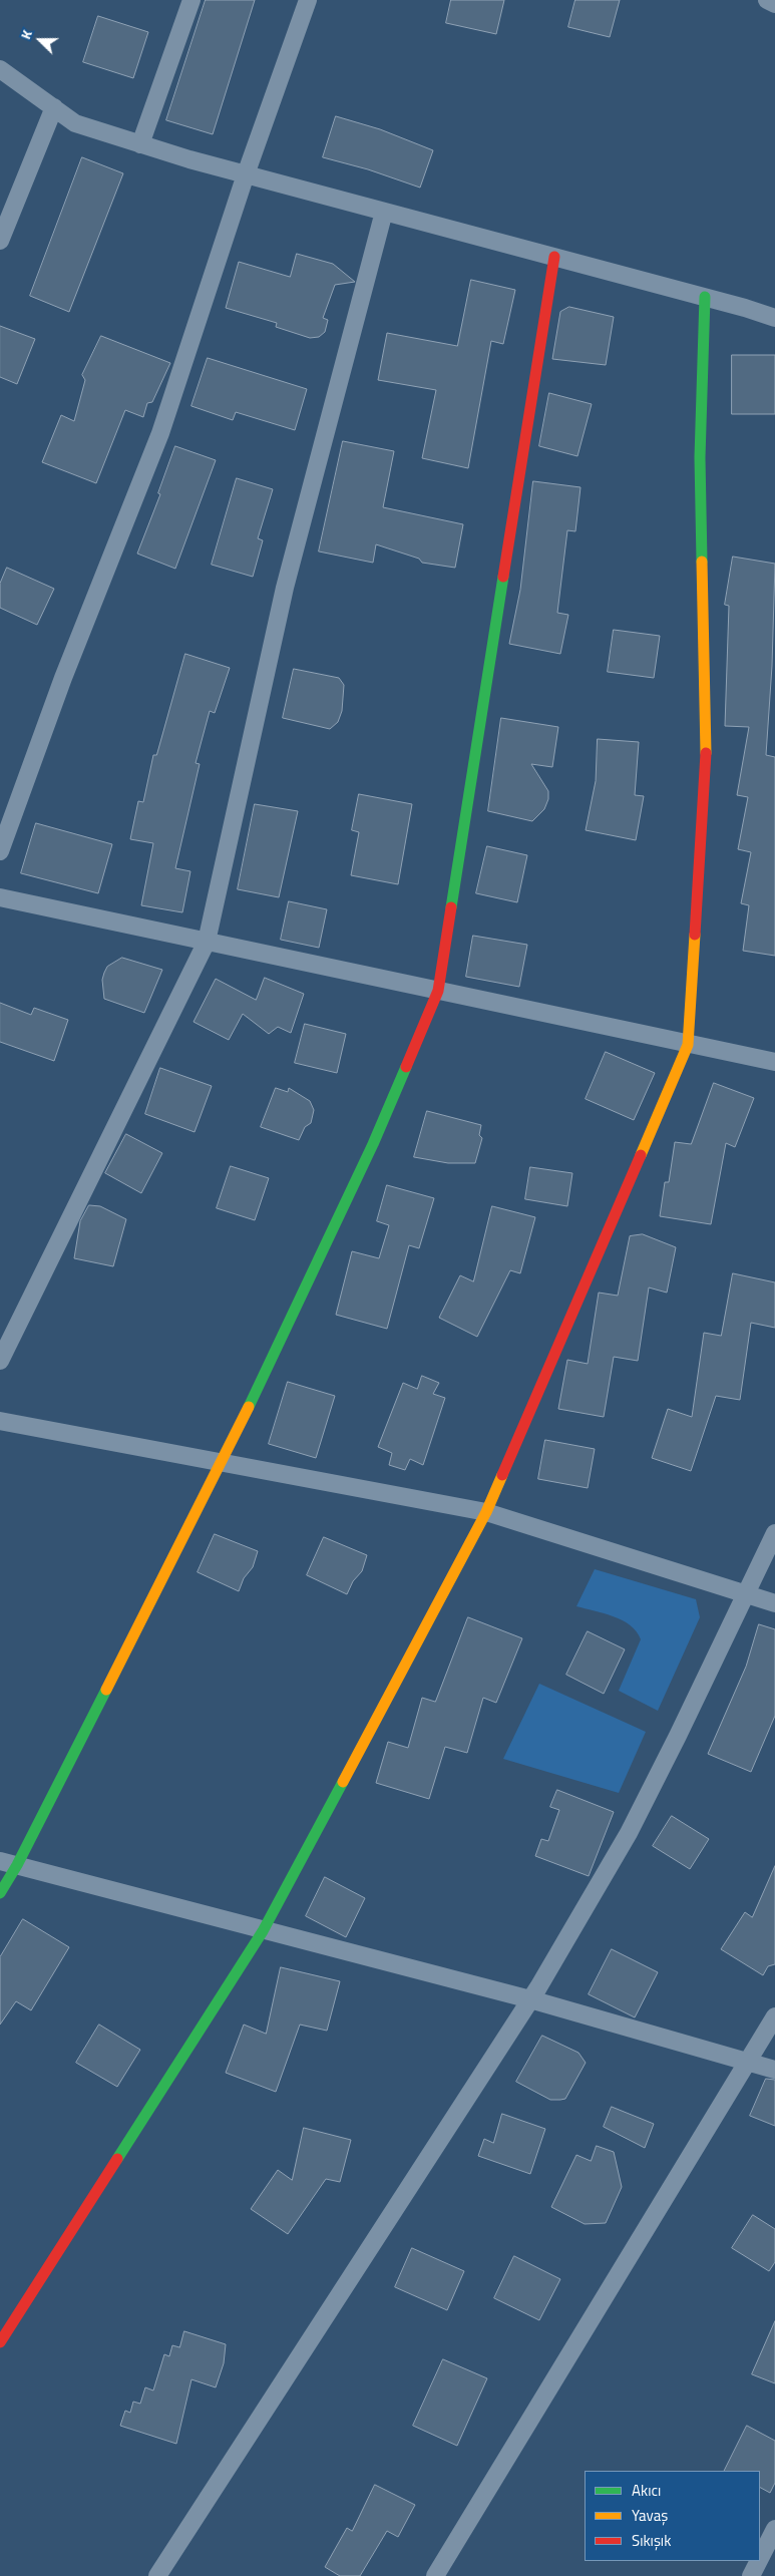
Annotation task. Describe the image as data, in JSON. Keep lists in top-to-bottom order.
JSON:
{
  "legend": ["Akıcı", "Yavaş", "Sıkışık"],
  "north": "left"
}
